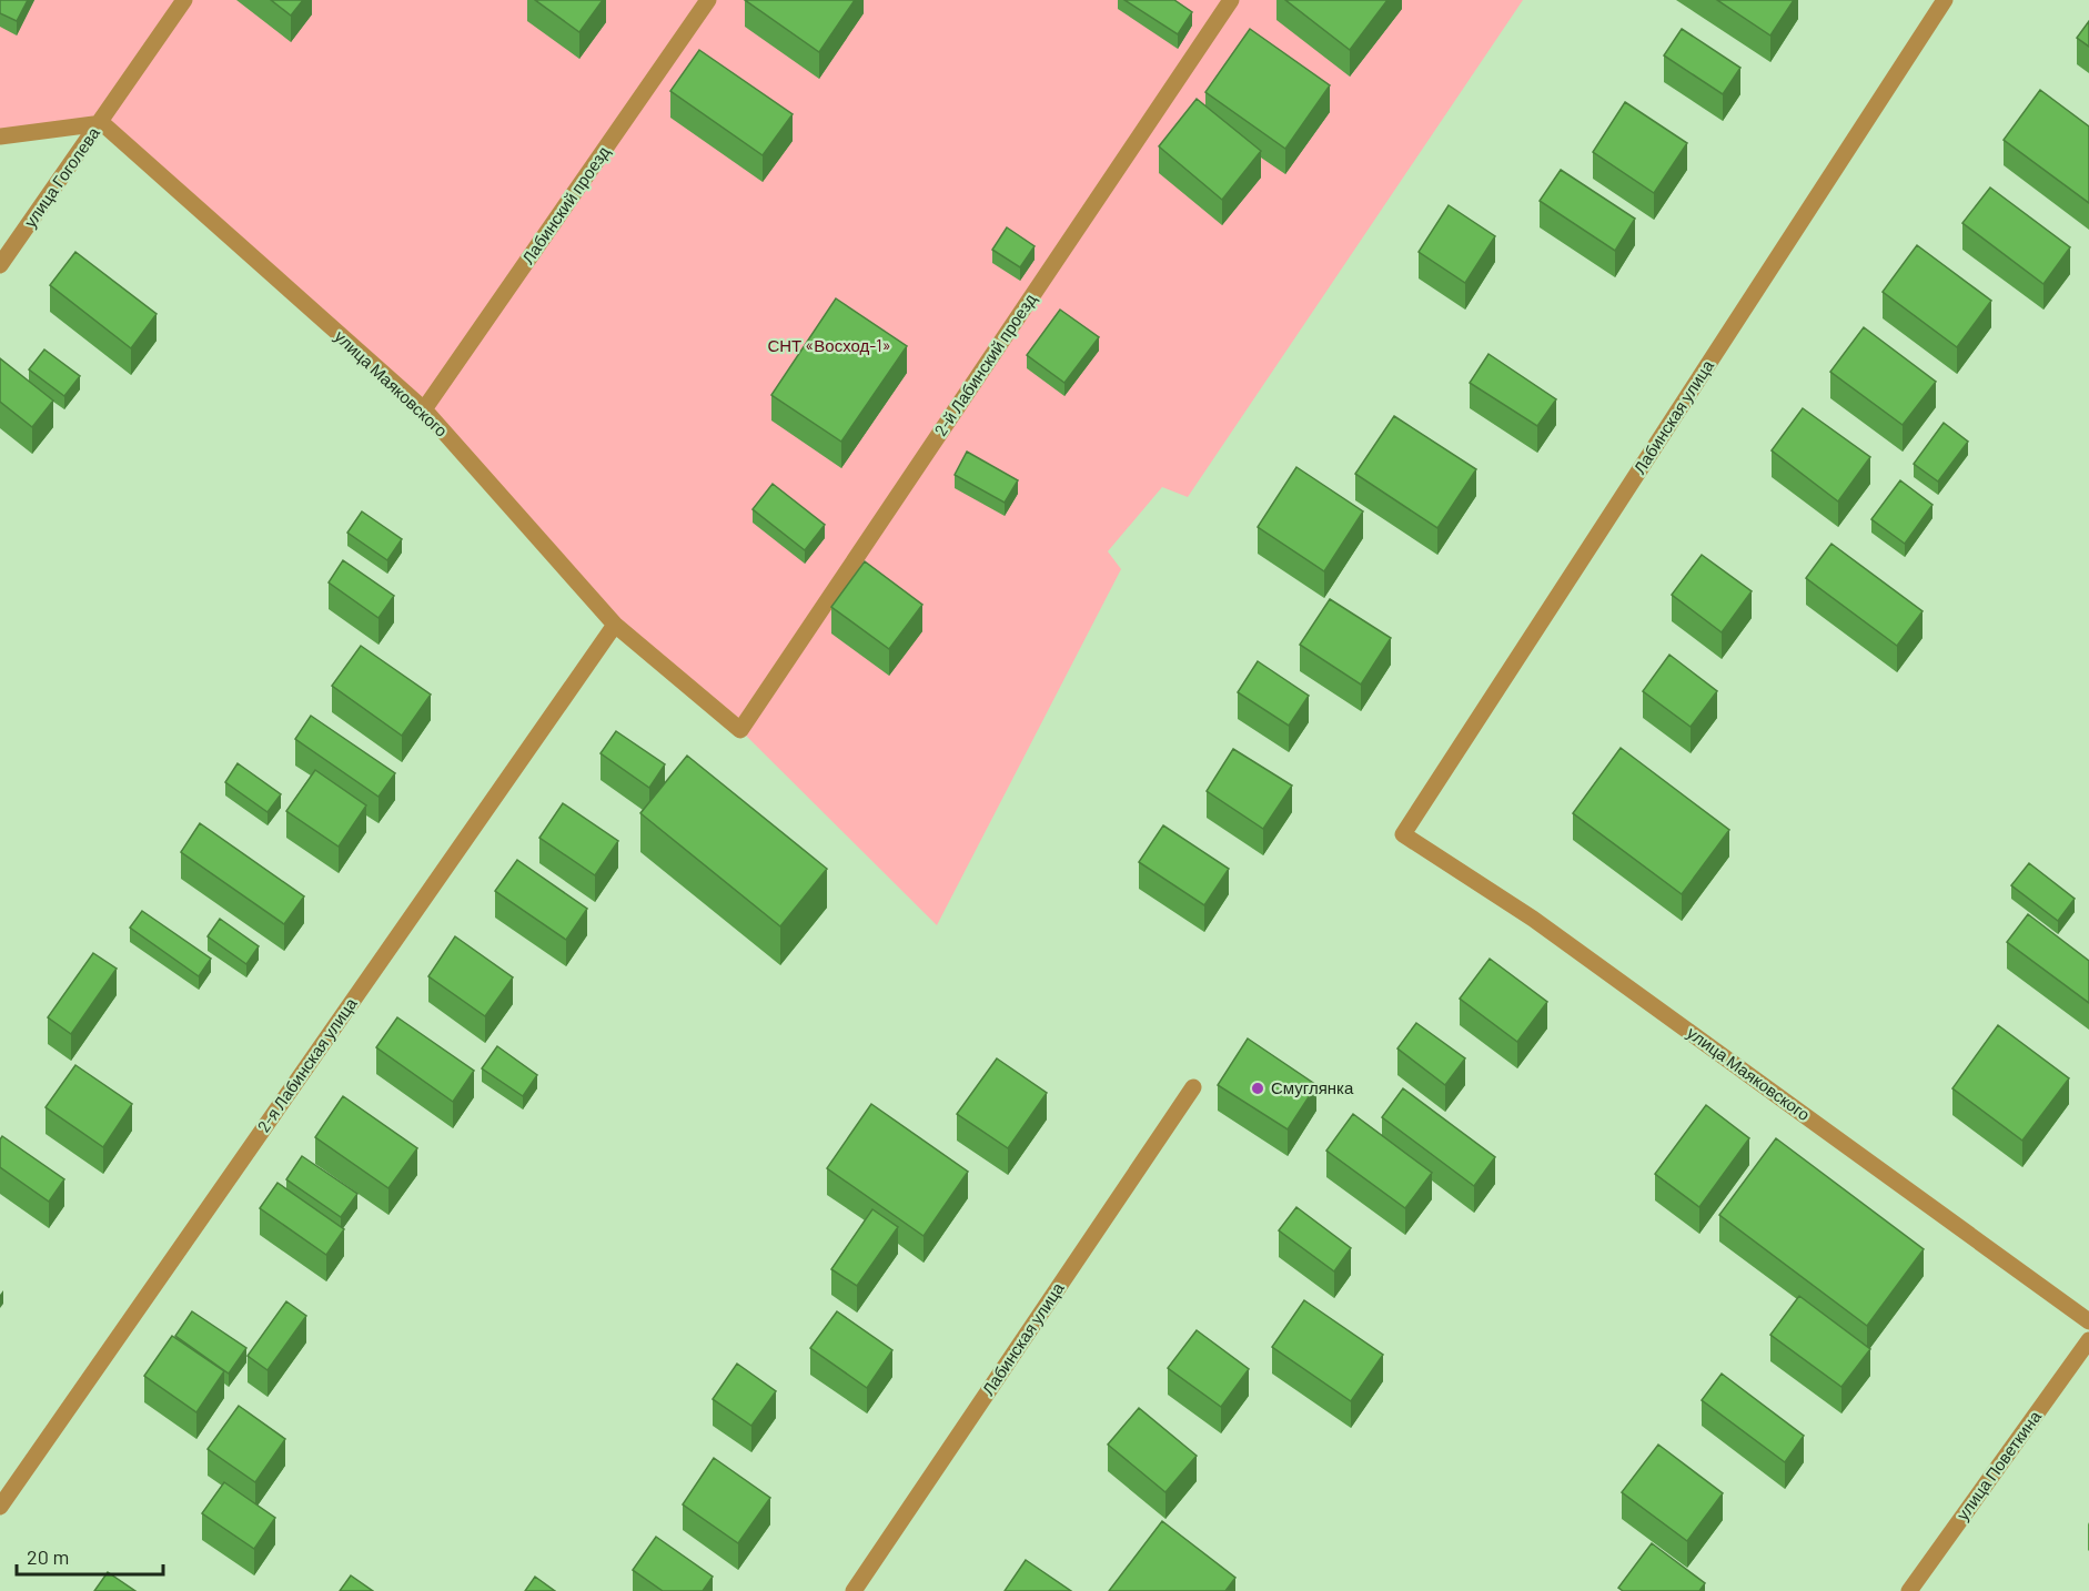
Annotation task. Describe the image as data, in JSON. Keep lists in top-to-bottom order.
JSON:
{
  "streets": {
    "street": [
      "улица Гоголева",
      "Лабинский проезд",
      "2-й Лабинский проезд",
      "улица Маяковского",
      "Лабинская улица",
      "2-я Лабинская улица",
      "улица Поветкина"
    ]
  },
  "crossings": [
    ["улица Гоголева", "улица Маяковского"],
    ["Лабинский проезд", "улица Маяковского"],
    ["2-й Лабинский проезд", "улица Маяковского"],
    ["улица Маяковского", "Лабинская улица"],
    ["улица Маяковского", "2-я Лабинская улица"]
  ],
  "parks": ["СНТ «Восход-1»"],
  "places": ["Смуглянка"],
  "scale_bar": "20 m"
}
